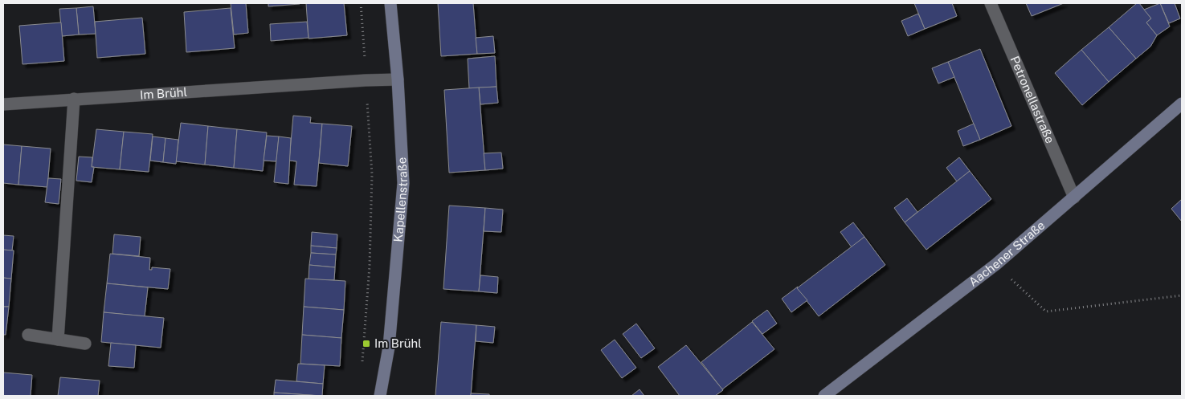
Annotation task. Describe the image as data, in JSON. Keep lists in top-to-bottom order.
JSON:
{
  "streets": {
    "main road": ["Kapellenstraße", "Aachener Straße"],
    "street": ["Im Brühl", "Petronellastraße"]
  },
  "crossings": [
    ["Im Brühl", "Kapellenstraße"],
    ["Petronellastraße", "Aachener Straße"]
  ],
  "places": {
    "transit": ["Im Brühl"]
  }
}
